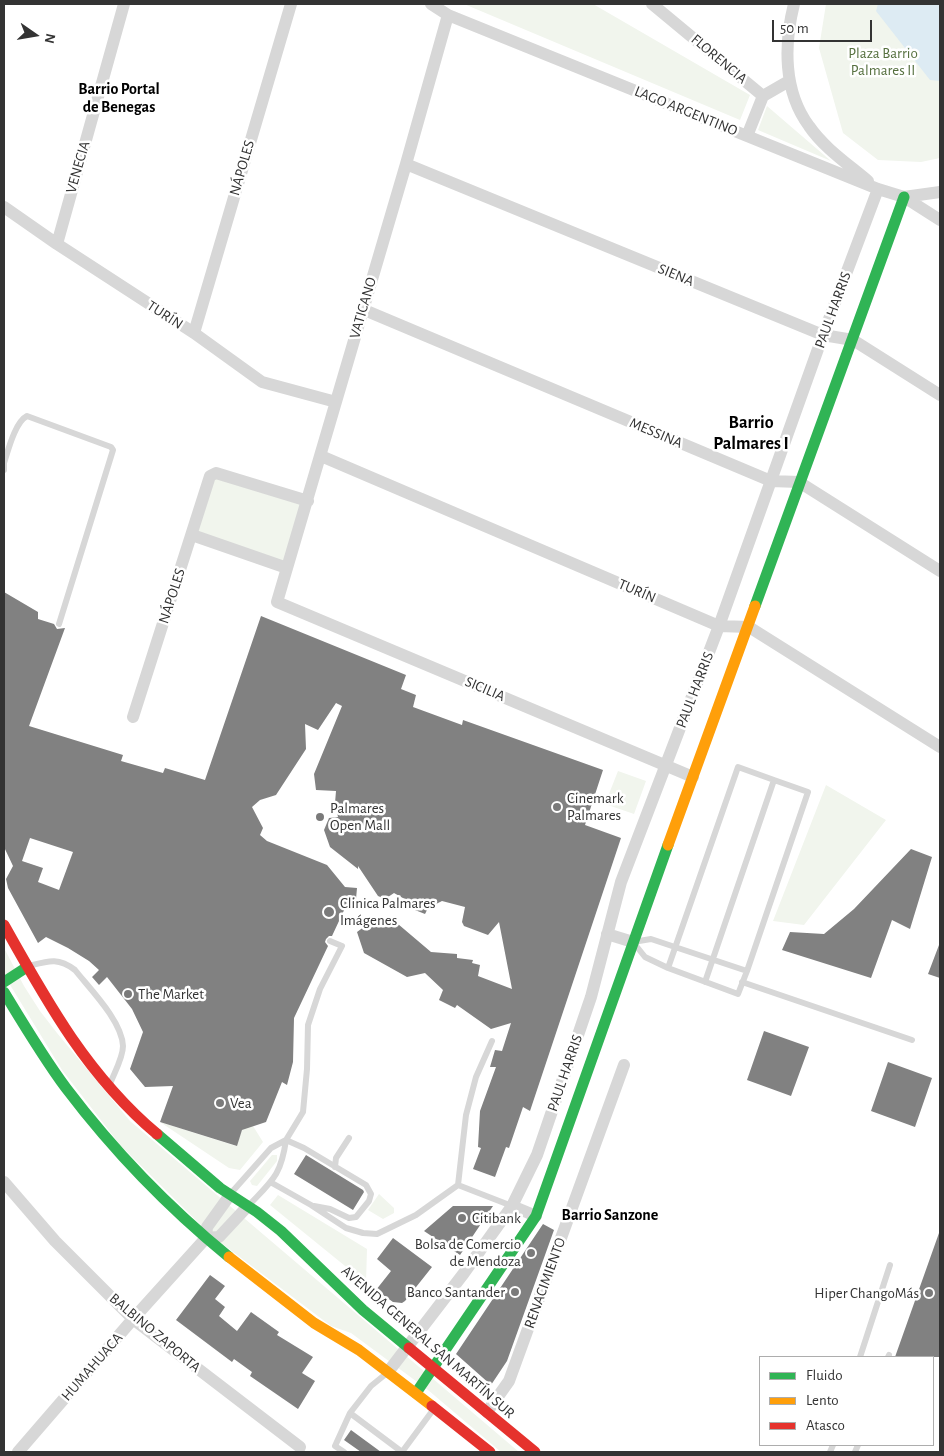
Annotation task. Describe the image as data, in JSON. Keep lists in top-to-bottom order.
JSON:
{
  "streets": {
    "main road": ["PAUL HARRIS", "AVENIDA GENERAL SAN MARTÍN SUR"],
    "street": [
      "FLORENCIA",
      "LAGO ARGENTINO",
      "VENECIA",
      "NÁPOLES",
      "SIENA",
      "VATICANO",
      "TURÍN",
      "MESSINA",
      "SICILIA",
      "RENACIMIENTO",
      "BALBINO ZAPORTA",
      "HUMAHUACA"
    ]
  },
  "crossings": [
    ["LAGO ARGENTINO", "VATICANO"],
    ["LAGO ARGENTINO", "PAUL HARRIS"],
    ["VENECIA", "TURÍN"],
    ["NÁPOLES", "VATICANO"],
    ["NÁPOLES", "TURÍN"],
    ["SIENA", "VATICANO"],
    ["SIENA", "PAUL HARRIS"],
    ["VATICANO", "TURÍN"],
    ["VATICANO", "MESSINA"],
    ["VATICANO", "SICILIA"],
    ["PAUL HARRIS", "TURÍN"],
    ["PAUL HARRIS", "MESSINA"],
    ["PAUL HARRIS", "SICILIA"],
    ["PAUL HARRIS", "AVENIDA GENERAL SAN MARTÍN SUR"],
    ["RENACIMIENTO", "AVENIDA GENERAL SAN MARTÍN SUR"],
    ["BALBINO ZAPORTA", "HUMAHUACA"],
    ["AVENIDA GENERAL SAN MARTÍN SUR", "HUMAHUACA"]
  ],
  "districts": ["Barrio Portal de Benegas", "Barrio Palmares I", "Barrio Sanzone"],
  "parks": ["Plaza Barrio Palmares II"],
  "places": [
    "Cinemark Palmares",
    "Palmares Open Mall",
    "Clinica Palmares Imágenes",
    "The Market",
    "Vea",
    "Citibank",
    "Bolsa de Comercio de Mendoza",
    "Banco Santander",
    "Hiper ChangoMás"
  ],
  "legend": ["Fluido", "Lento", "Atasco"],
  "scale_bar": "50 m",
  "north": "right"
}
